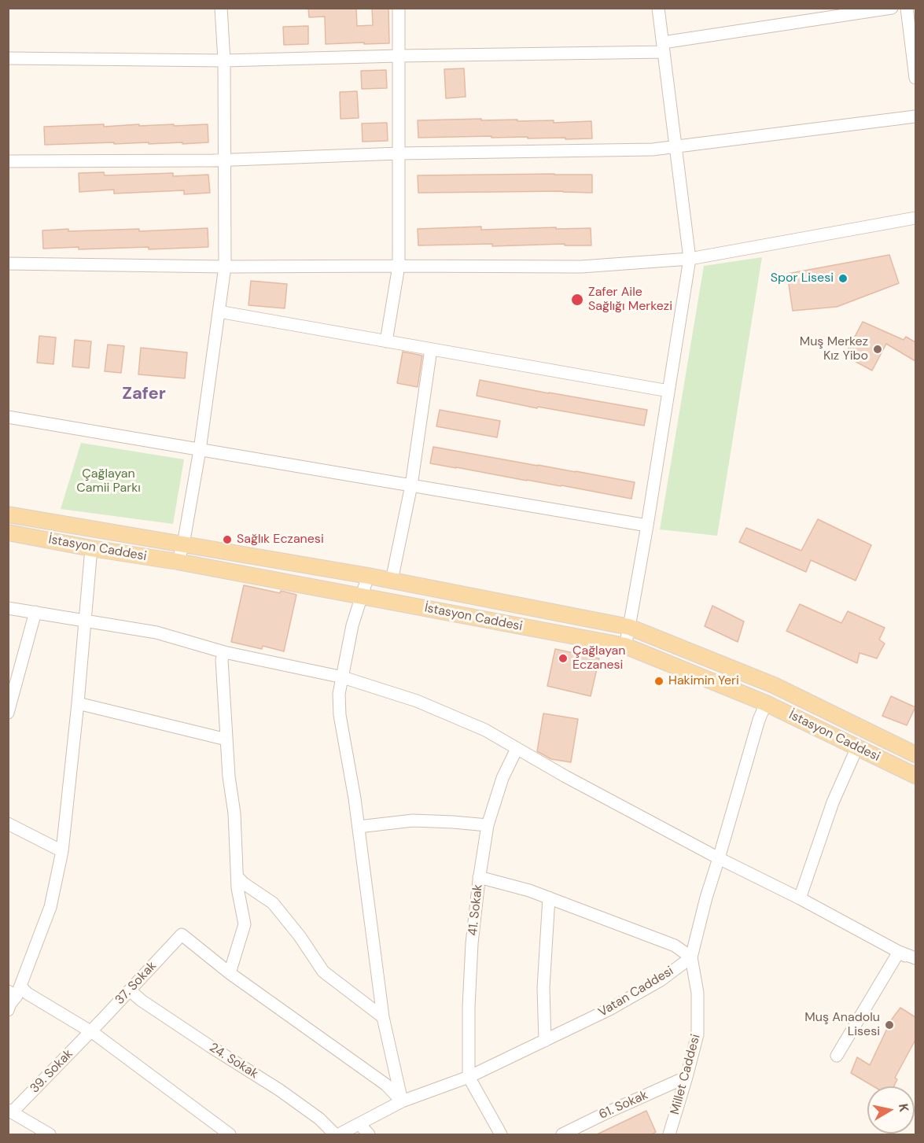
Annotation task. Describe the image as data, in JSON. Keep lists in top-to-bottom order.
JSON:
{
  "streets": {
    "main road": ["İstasyon Caddesi"],
    "street": [
      "41. Sokak",
      "37. Sokak",
      "Vatan Caddesi",
      "24. Sokak",
      "39. Sokak",
      "Millet Caddesi",
      "61. Sokak"
    ]
  },
  "crossings": [
    ["41. Sokak", "Vatan Caddesi"],
    ["37. Sokak", "24. Sokak"],
    ["37. Sokak", "39. Sokak"],
    ["Vatan Caddesi", "Millet Caddesi"],
    ["Millet Caddesi", "61. Sokak"]
  ],
  "districts": ["Zafer"],
  "parks": ["Çağlayan Camii Parkı"],
  "places": [
    "Spor Lisesi",
    "Zafer Aile Sağlığı Merkezi",
    "Muş Merkez Kız Yibo",
    "Sağlık Eczanesi",
    "Çağlayan Eczanesi",
    "Hakimin Yeri",
    "Muş Anadolu Lisesi"
  ],
  "north": "right"
}
